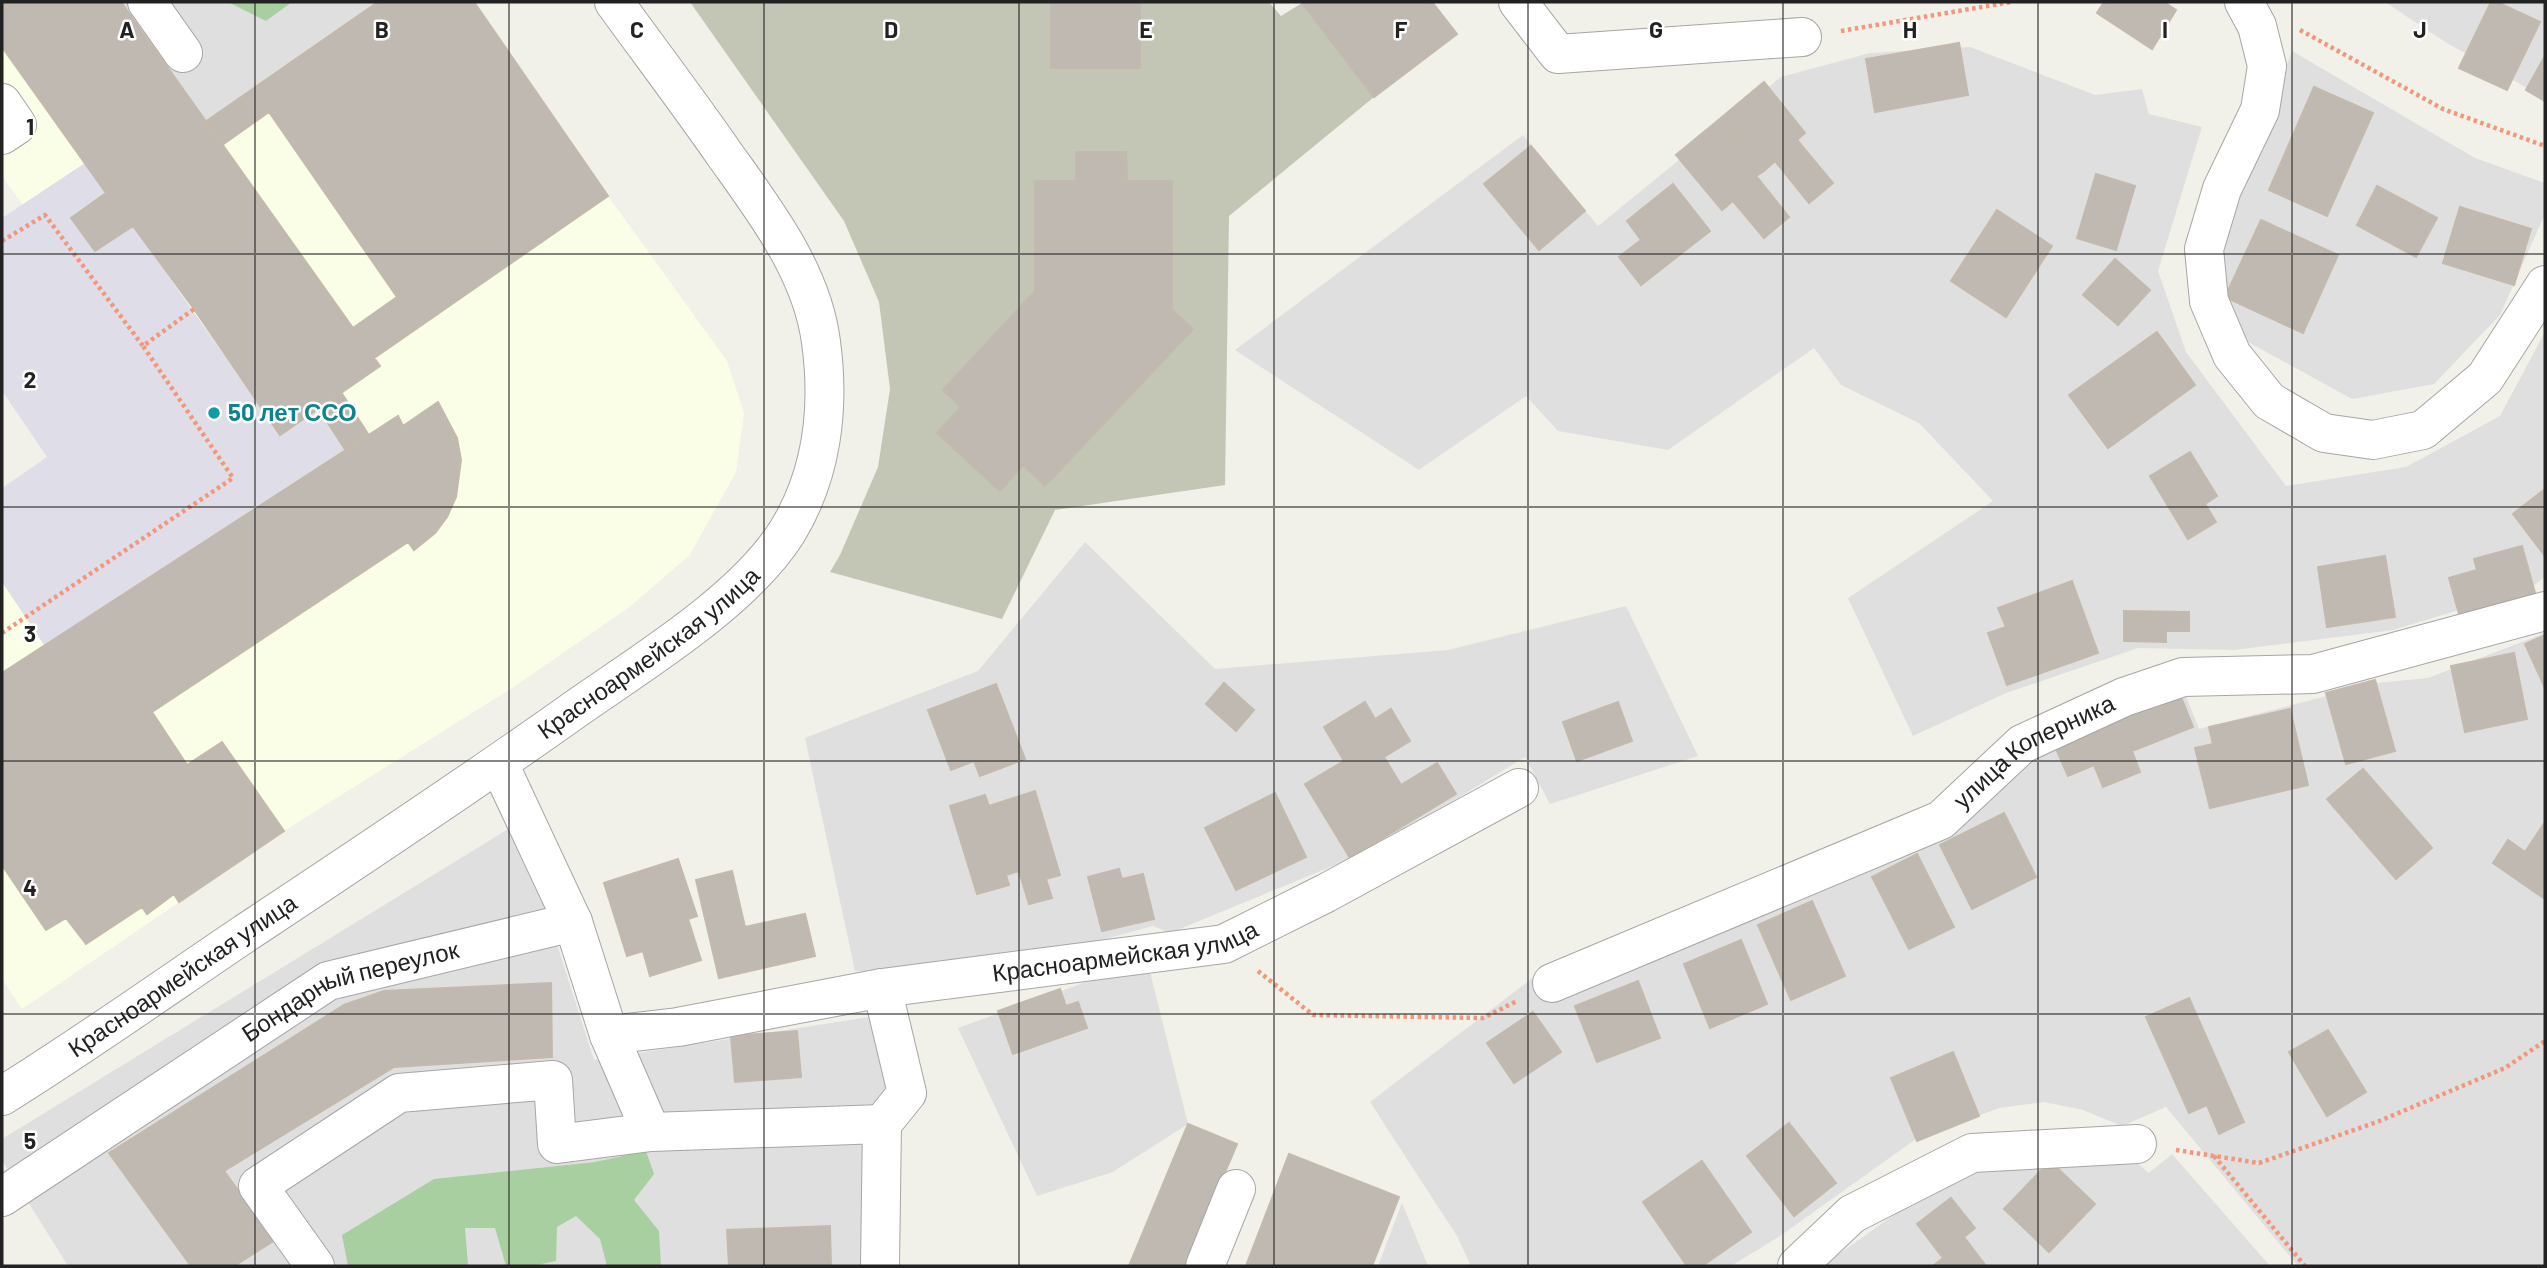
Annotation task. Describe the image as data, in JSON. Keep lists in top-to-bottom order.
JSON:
{
  "streets": {
    "street": ["Красноармейская улица", "улица Коперника", "Бондарный переулок"]
  },
  "places": ["50 лет ССО"],
  "grid": {
    "columns": [
      "A",
      "B",
      "C",
      "D",
      "E",
      "F",
      "G",
      "H",
      "I",
      "J"
    ],
    "rows": [
      "1",
      "2",
      "3",
      "4",
      "5"
    ]
  }
}
